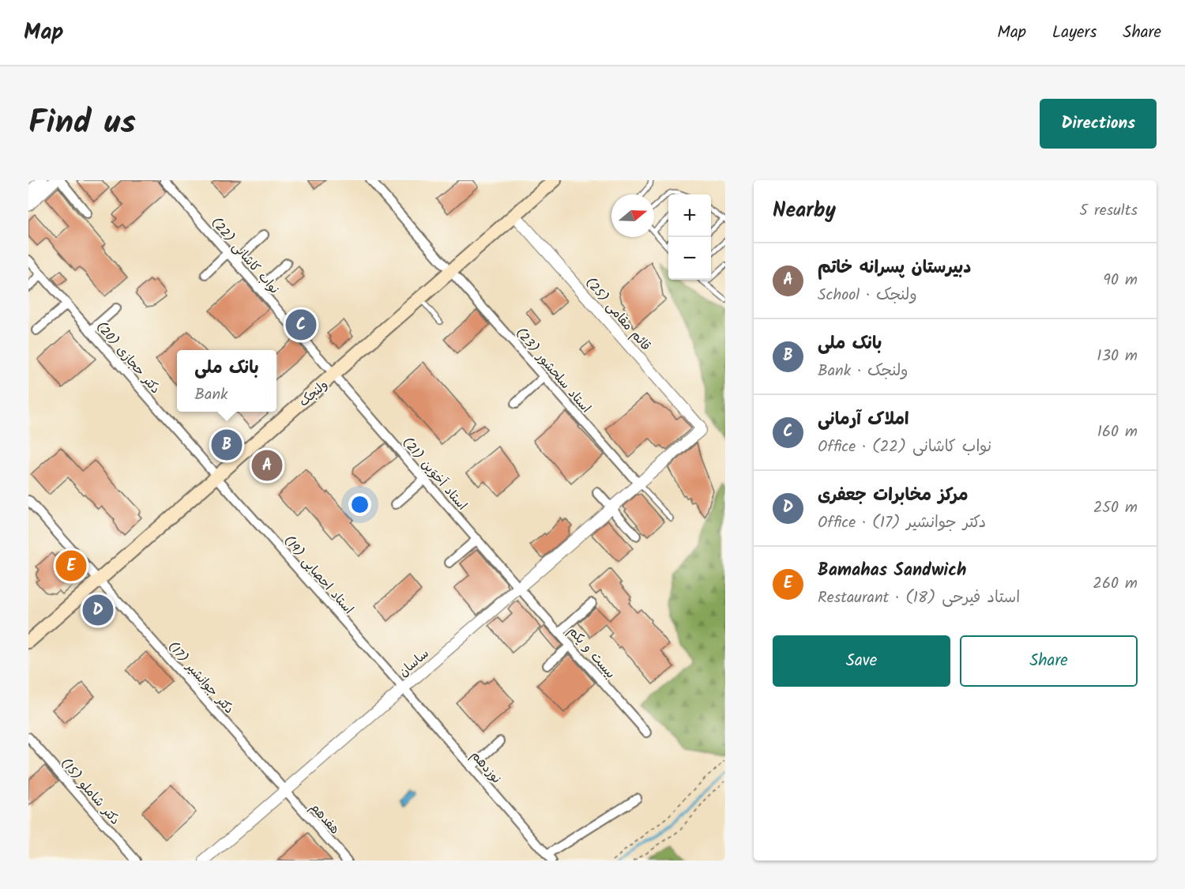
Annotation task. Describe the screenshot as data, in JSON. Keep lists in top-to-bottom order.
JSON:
{
  "streets": {
    "main road": ["ولنجک"],
    "street": [
      "نواب کاشانی (22)",
      "قائم مقامی (25)",
      "دکتر حجازی (20)",
      "استاد سلحشور (23)",
      "استاد اَخوَين (21)",
      "استاد احصایی (19)",
      "بیست و یکم",
      "ساسان",
      "دکتر جوانشیر (17)",
      "نوزدهم",
      "دکتر شاملو (15)",
      "هفدهم"
    ]
  },
  "crossings": [
    ["نواب کاشانی (22)", "ولنجک"],
    ["نواب کاشانی (22)", "استاد اَخوَين (21)"],
    ["قائم مقامی (25)", "ولنجک"],
    ["قائم مقامی (25)", "ساسان"],
    ["دکتر حجازی (20)", "ولنجک"],
    ["دکتر حجازی (20)", "استاد احصایی (19)"],
    ["استاد سلحشور (23)", "ولنجک"],
    ["استاد سلحشور (23)", "ساسان"],
    ["ولنجک", "استاد اَخوَين (21)"],
    ["ولنجک", "استاد احصایی (19)"],
    ["ولنجک", "دکتر جوانشیر (17)"],
    ["استاد اَخوَين (21)", "بیست و یکم"],
    ["استاد اَخوَين (21)", "ساسان"],
    ["استاد احصایی (19)", "ساسان"],
    ["استاد احصایی (19)", "نوزدهم"],
    ["بیست و یکم", "ساسان"],
    ["ساسان", "دکتر جوانشیر (17)"],
    ["ساسان", "نوزدهم"],
    ["ساسان", "هفدهم"],
    ["دکتر جوانشیر (17)", "هفدهم"]
  ],
  "north": "right",
  "page": {
    "header": "Map",
    "nav": ["Map", "Layers", "Share"],
    "title": "Find us",
    "buttons": [
      "Directions",
      ["Save", "Share"]
    ],
    "heading": ["Nearby", "5 results"],
    "map_buttons": ["+", "−"],
    "list": [
      {
        "mark": "A",
        "name": "دبیرستان پسرانه خاتم",
        "note": "School · ولنجک",
        "value": "90 m"
      },
      {
        "mark": "B",
        "name": "بانک ملی",
        "note": "Bank · ولنجک",
        "value": "130 m"
      },
      {
        "mark": "C",
        "name": "املاک آرمانی",
        "note": "Office · نواب کاشانی (22)",
        "value": "160 m"
      },
      {
        "mark": "D",
        "name": "مرکز مخابرات جعفری",
        "note": "Office · دکتر جوانشیر (17)",
        "value": "250 m"
      },
      {
        "mark": "E",
        "name": "Bamahas Sandwich",
        "note": "Restaurant · استاد فیرحی (18)",
        "value": "260 m"
      }
    ],
    "pins": [
      "C",
      "B",
      "A",
      "E",
      "D"
    ],
    "popup": ["بانک ملی", "Bank"]
  }
}
